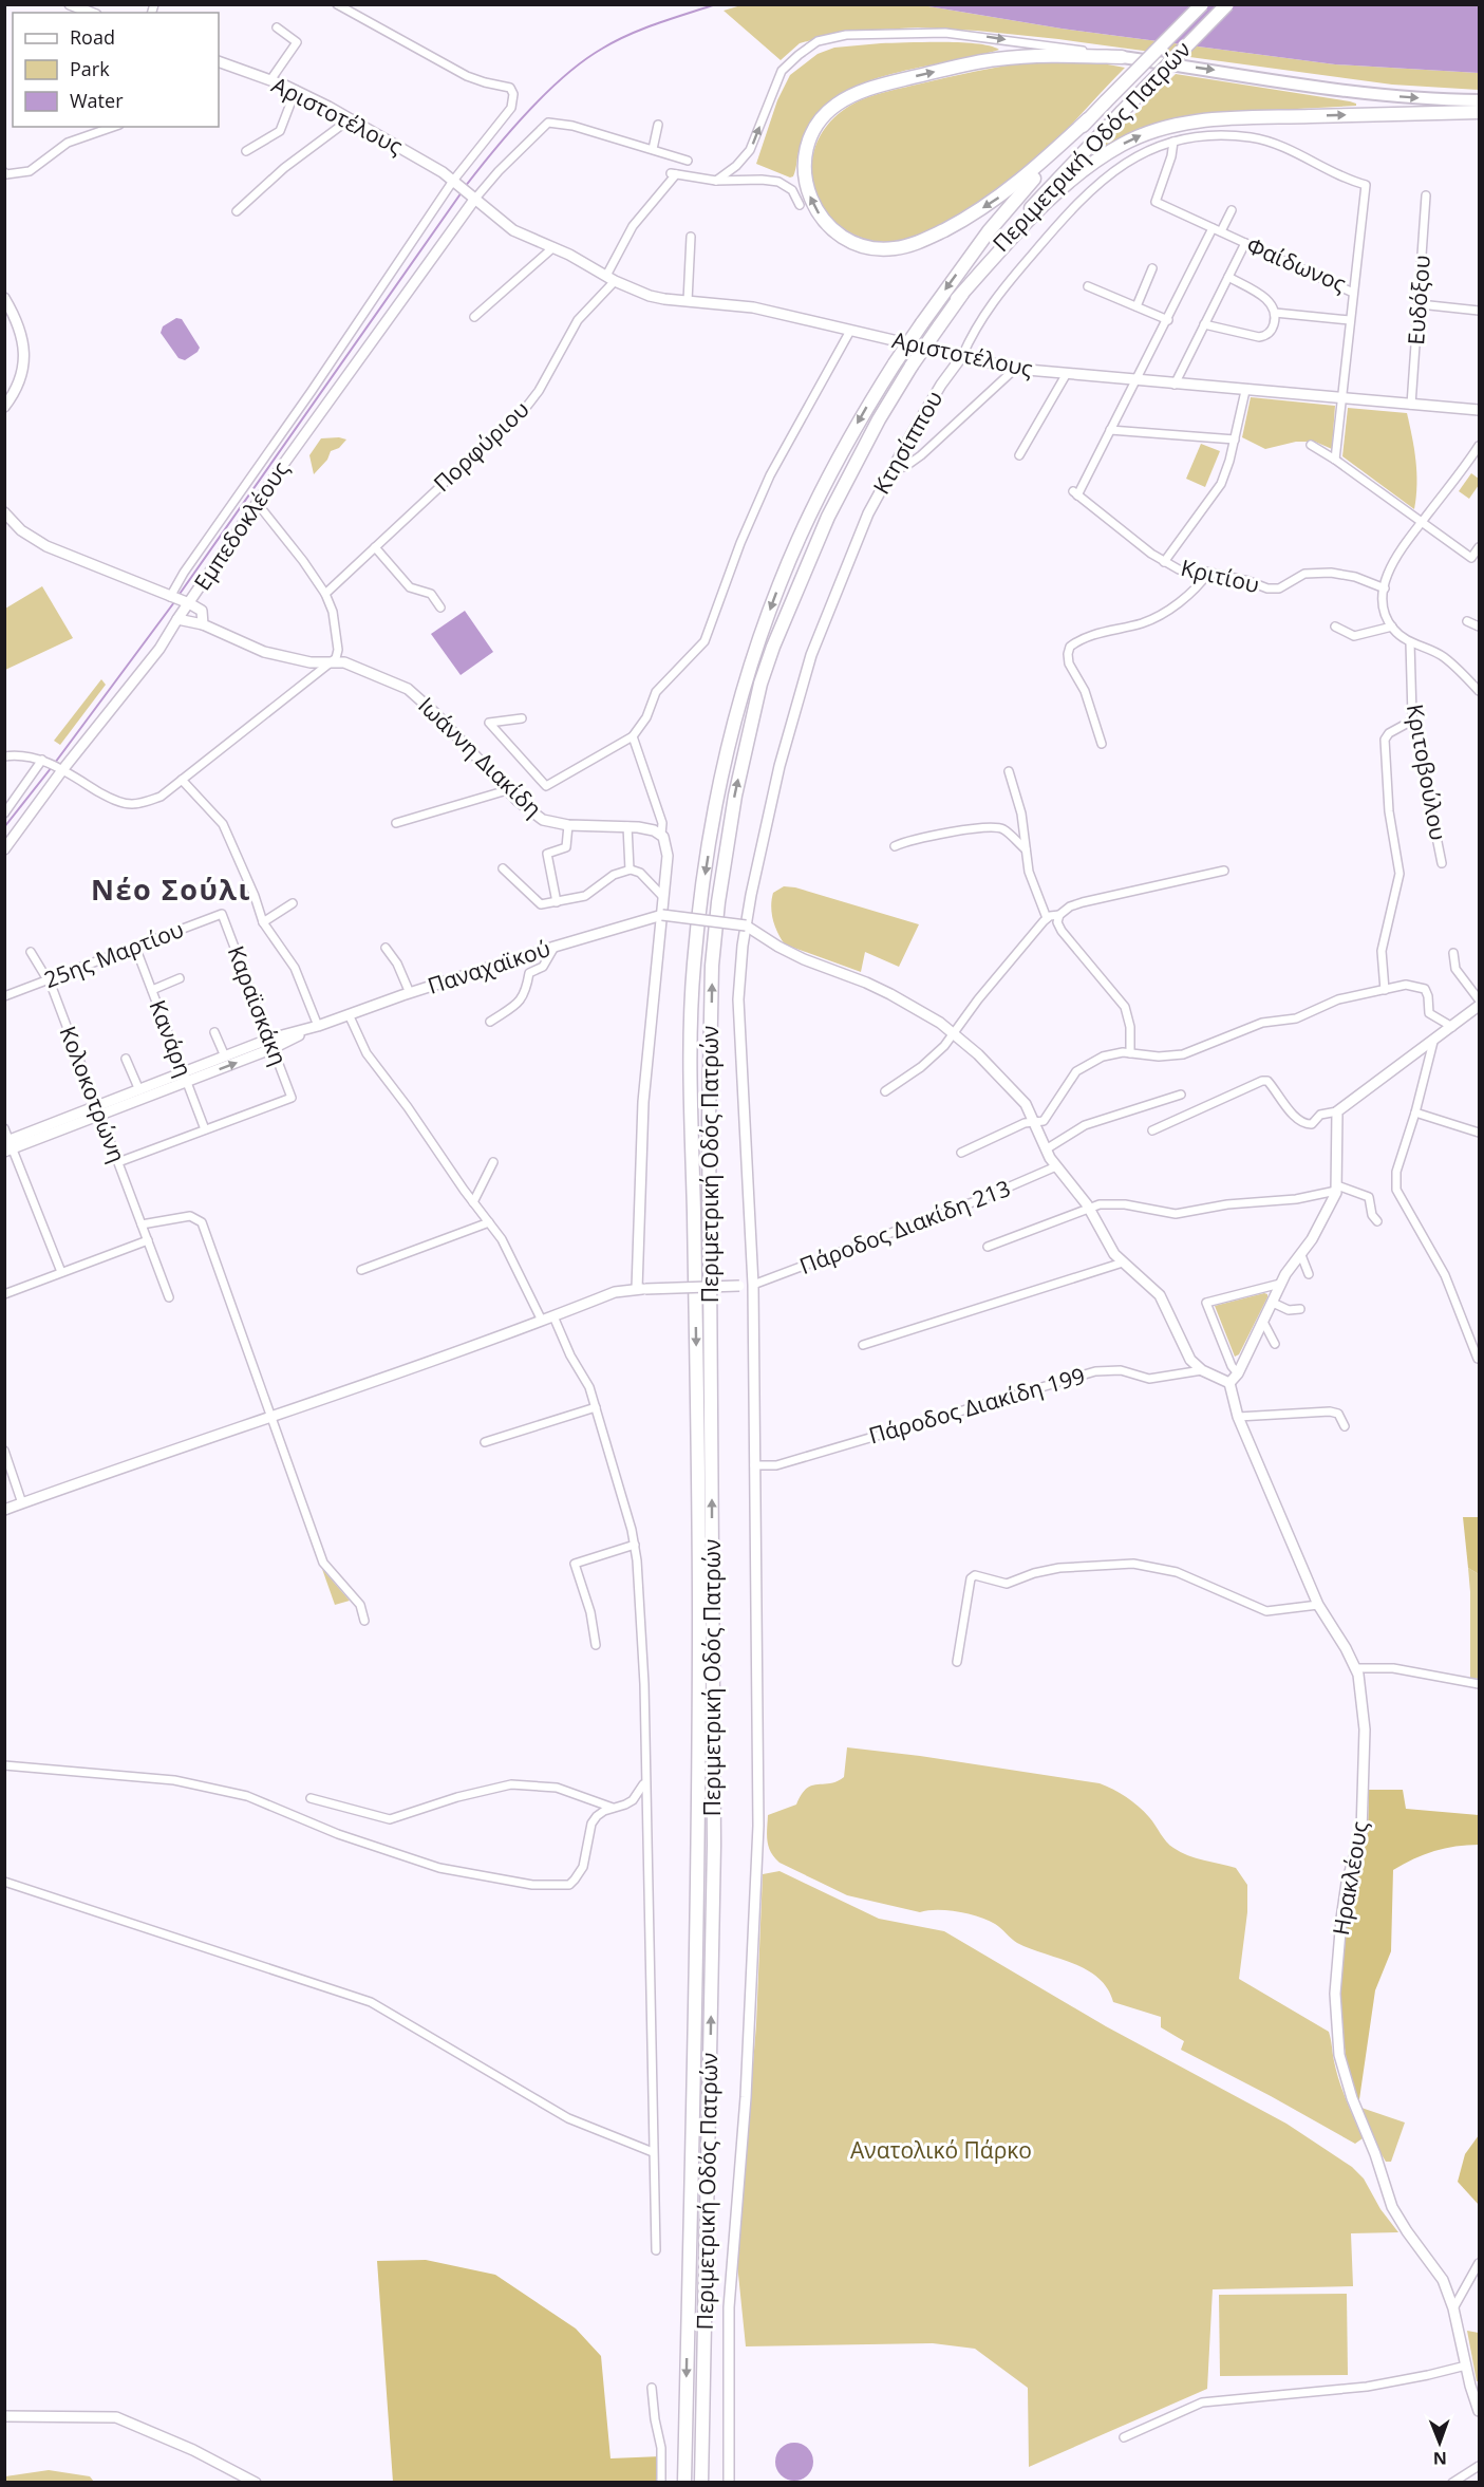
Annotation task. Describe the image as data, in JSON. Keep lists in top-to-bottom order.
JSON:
{
  "streets": {
    "highway": ["Περιμετρική Οδός Πατρών"],
    "street": [
      "Αριστοτέλους",
      "Φαίδωνος",
      "Ευδόξου",
      "Κτησίππου",
      "Πορφύριου",
      "Εμπεδοκλέους",
      "Κριτίου",
      "Ιωάννη Διακίδη",
      "Κριτοβούλου",
      "25ης Μαρτίου",
      "Παναχαϊκού",
      "Καραϊσκάκη",
      "Κανάρη",
      "Κολοκοτρώνη",
      "Πάροδος Διακίδη 213",
      "Πάροδος Διακίδη 199",
      "Ηρακλέους"
    ]
  },
  "crossings": [
    ["Αριστοτέλους", "Ευδόξου"],
    ["Αριστοτέλους", "Κτησίππου"],
    ["Αριστοτέλους", "Πορφύριου"],
    ["Αριστοτέλους", "Εμπεδοκλέους"],
    ["Φαίδωνος", "Κτησίππου"],
    ["Κτησίππου", "Πάροδος Διακίδη 213"],
    ["Κτησίππου", "Πάροδος Διακίδη 199"],
    ["Εμπεδοκλέους", "Ιωάννη Διακίδη"],
    ["25ης Μαρτίου", "Καραϊσκάκη"],
    ["25ης Μαρτίου", "Κανάρη"],
    ["25ης Μαρτίου", "Κολοκοτρώνη"],
    ["Παναχαϊκού", "Καραϊσκάκη"],
    ["Παναχαϊκού", "Κανάρη"],
    ["Παναχαϊκού", "Κολοκοτρώνη"],
    ["Καραϊσκάκη", "Κανάρη"]
  ],
  "districts": ["Νέο Σούλι"],
  "parks": ["Ανατολικό Πάρκο"],
  "legend": ["Road", "Park", "Water"],
  "north": "bottom"
}
